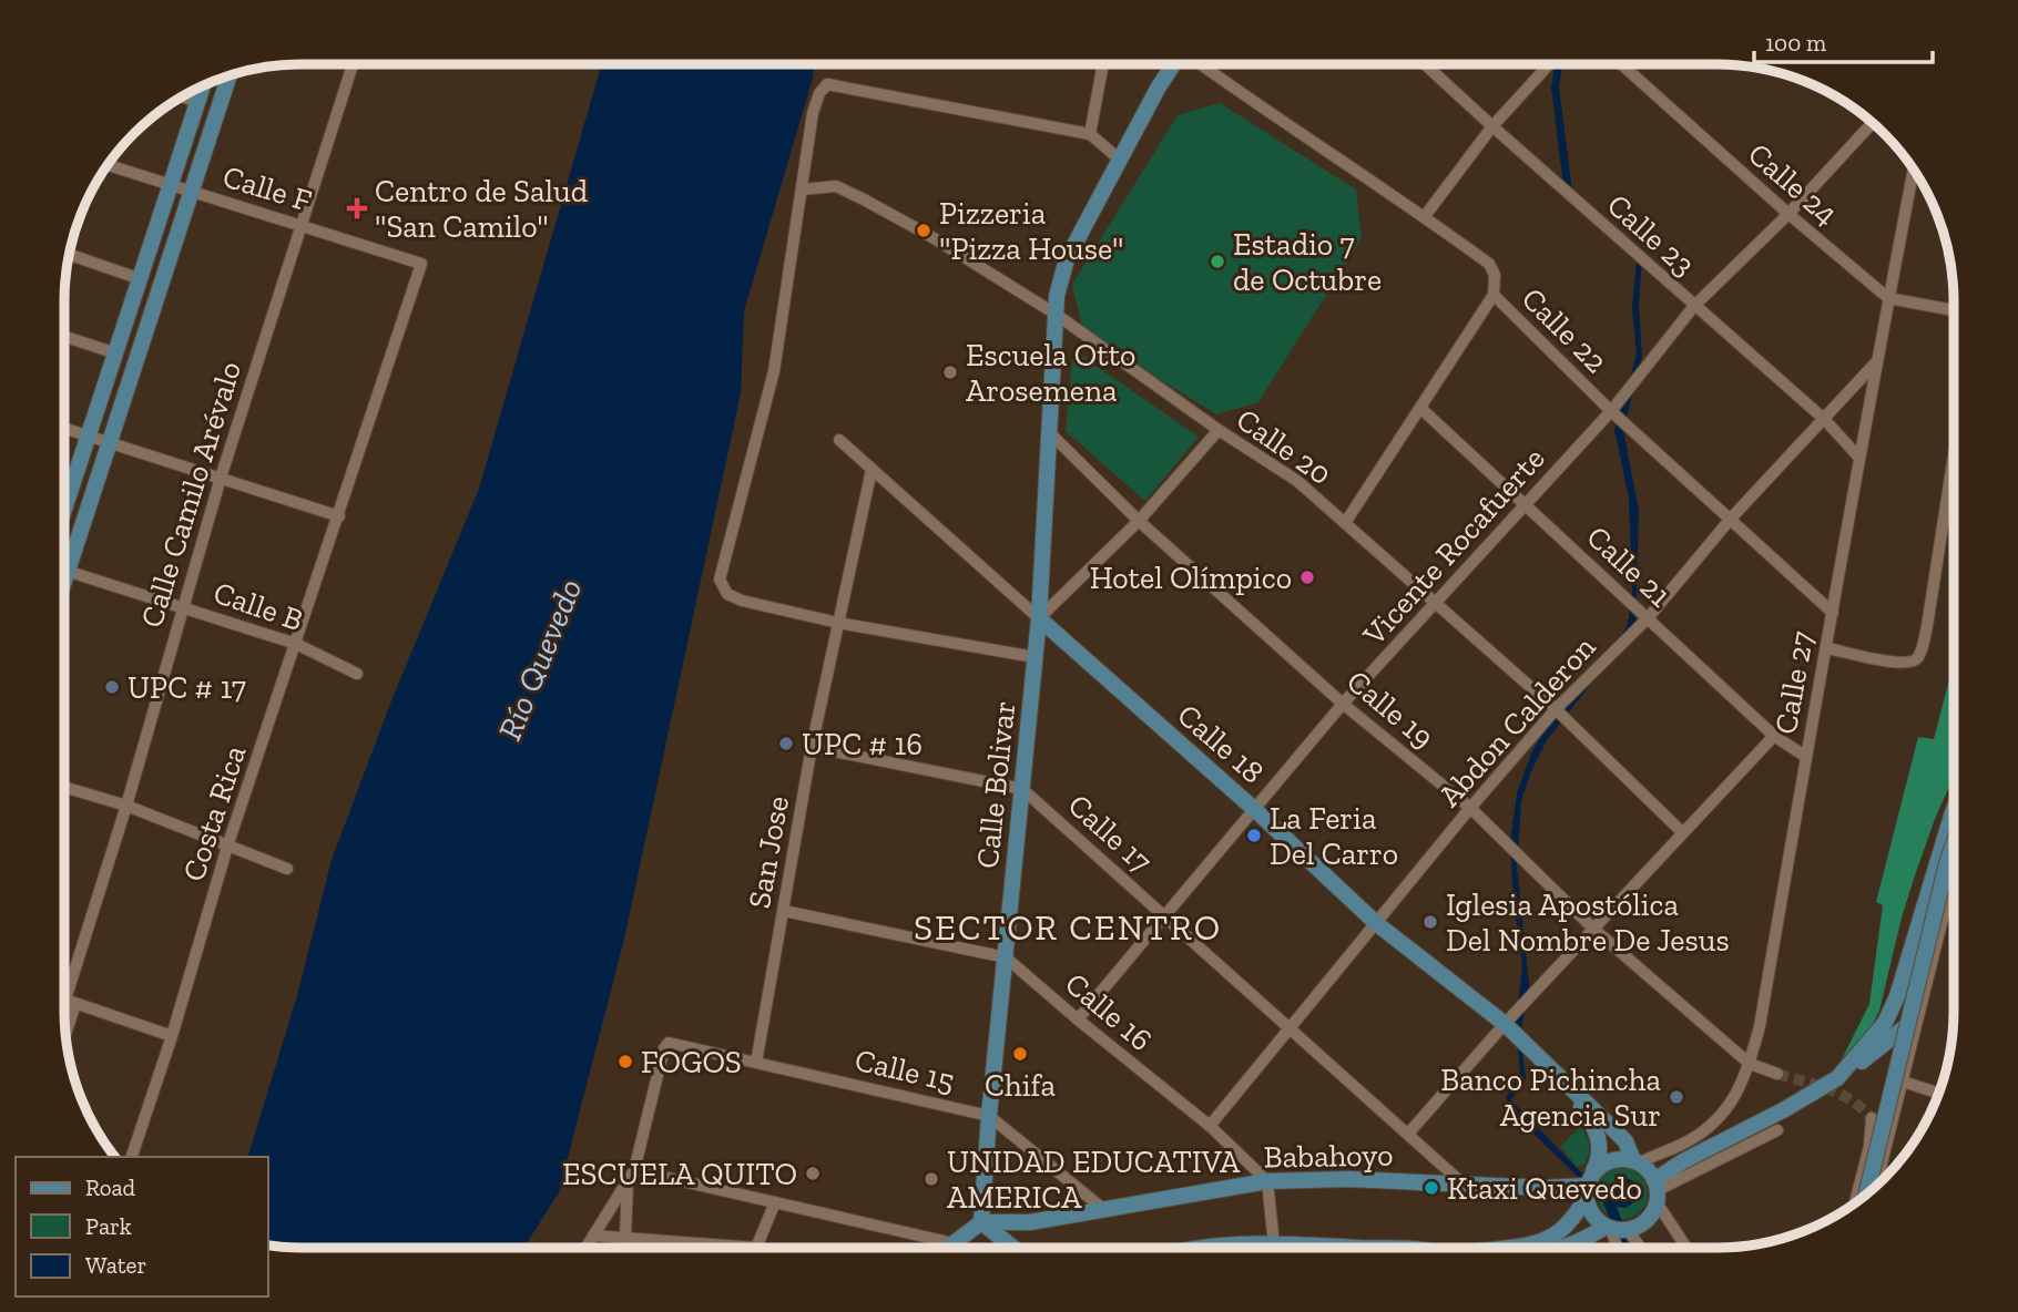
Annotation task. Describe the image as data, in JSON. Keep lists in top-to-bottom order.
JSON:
{
  "streets": {
    "main road": ["Calle 18", "Calle Bolivar", "Babahoyo"],
    "street": [
      "Calle 24",
      "Calle F",
      "Calle 23",
      "Calle 22",
      "Calle 20",
      "Calle Camilo Arévalo",
      "Vicente Rocafuerte",
      "Calle 21",
      "Calle B",
      "Calle 27",
      "Calle 19",
      "Abdon Calderon",
      "Costa Rica",
      "Calle 17",
      "San Jose",
      "Calle 16",
      "Calle 15"
    ]
  },
  "crossings": [
    ["Calle 24", "Vicente Rocafuerte"],
    ["Calle 24", "Calle 27"],
    ["Calle F", "Calle Camilo Arévalo"],
    ["Calle F", "Costa Rica"],
    ["Calle 23", "Vicente Rocafuerte"],
    ["Calle 23", "Calle 27"],
    ["Calle 23", "Abdon Calderon"],
    ["Calle 22", "Vicente Rocafuerte"],
    ["Calle 22", "Calle 27"],
    ["Calle 22", "Abdon Calderon"],
    ["Calle 20", "Vicente Rocafuerte"],
    ["Calle 20", "Abdon Calderon"],
    ["Calle 20", "Calle Bolivar"],
    ["Calle Camilo Arévalo", "Calle B"],
    ["Vicente Rocafuerte", "Calle 21"],
    ["Vicente Rocafuerte", "Calle 19"],
    ["Vicente Rocafuerte", "Calle 18"],
    ["Vicente Rocafuerte", "Calle 17"],
    ["Vicente Rocafuerte", "Calle 16"],
    ["Calle 21", "Calle 27"],
    ["Calle 21", "Abdon Calderon"],
    ["Calle B", "Costa Rica"],
    ["Calle 27", "Calle 19"],
    ["Calle 27", "Abdon Calderon"],
    ["Calle 27", "Calle 18"],
    ["Calle 27", "Babahoyo"],
    ["Calle 19", "Abdon Calderon"],
    ["Calle 19", "Calle Bolivar"],
    ["Abdon Calderon", "Calle 18"],
    ["Abdon Calderon", "Calle 17"],
    ["Abdon Calderon", "Calle 16"],
    ["Calle 18", "Calle Bolivar"],
    ["Calle 18", "San Jose"],
    ["Calle 18", "Babahoyo"],
    ["Calle Bolivar", "Calle 17"],
    ["Calle Bolivar", "Calle 16"],
    ["Calle Bolivar", "Calle 15"],
    ["Calle Bolivar", "Babahoyo"],
    ["Calle 17", "San Jose"],
    ["Calle 17", "Babahoyo"],
    ["San Jose", "Calle 16"],
    ["San Jose", "Calle 15"],
    ["Calle 16", "Babahoyo"],
    ["Calle 15", "Babahoyo"]
  ],
  "districts": ["SECTOR CENTRO"],
  "water": ["Río Quevedo"],
  "places": {
    "health": ["Centro de Salud \"San Camilo\""],
    "other": [
      "Pizzeria \"Pizza House\"",
      "Estadio 7 de Octubre",
      "Escuela Otto Arosemena",
      "Hotel Olímpico",
      "UPC # 17",
      "UPC # 16",
      "La Feria Del Carro",
      "Iglesia Apostólica Del Nombre De Jesus",
      "Chifa",
      "FOGOS",
      "Banco Pichincha Agencia Sur",
      "ESCUELA QUITO",
      "UNIDAD EDUCATIVA AMERICA",
      "Ktaxi Quevedo"
    ]
  },
  "legend": ["Road", "Park", "Water"],
  "scale_bar": "100 m"
}
